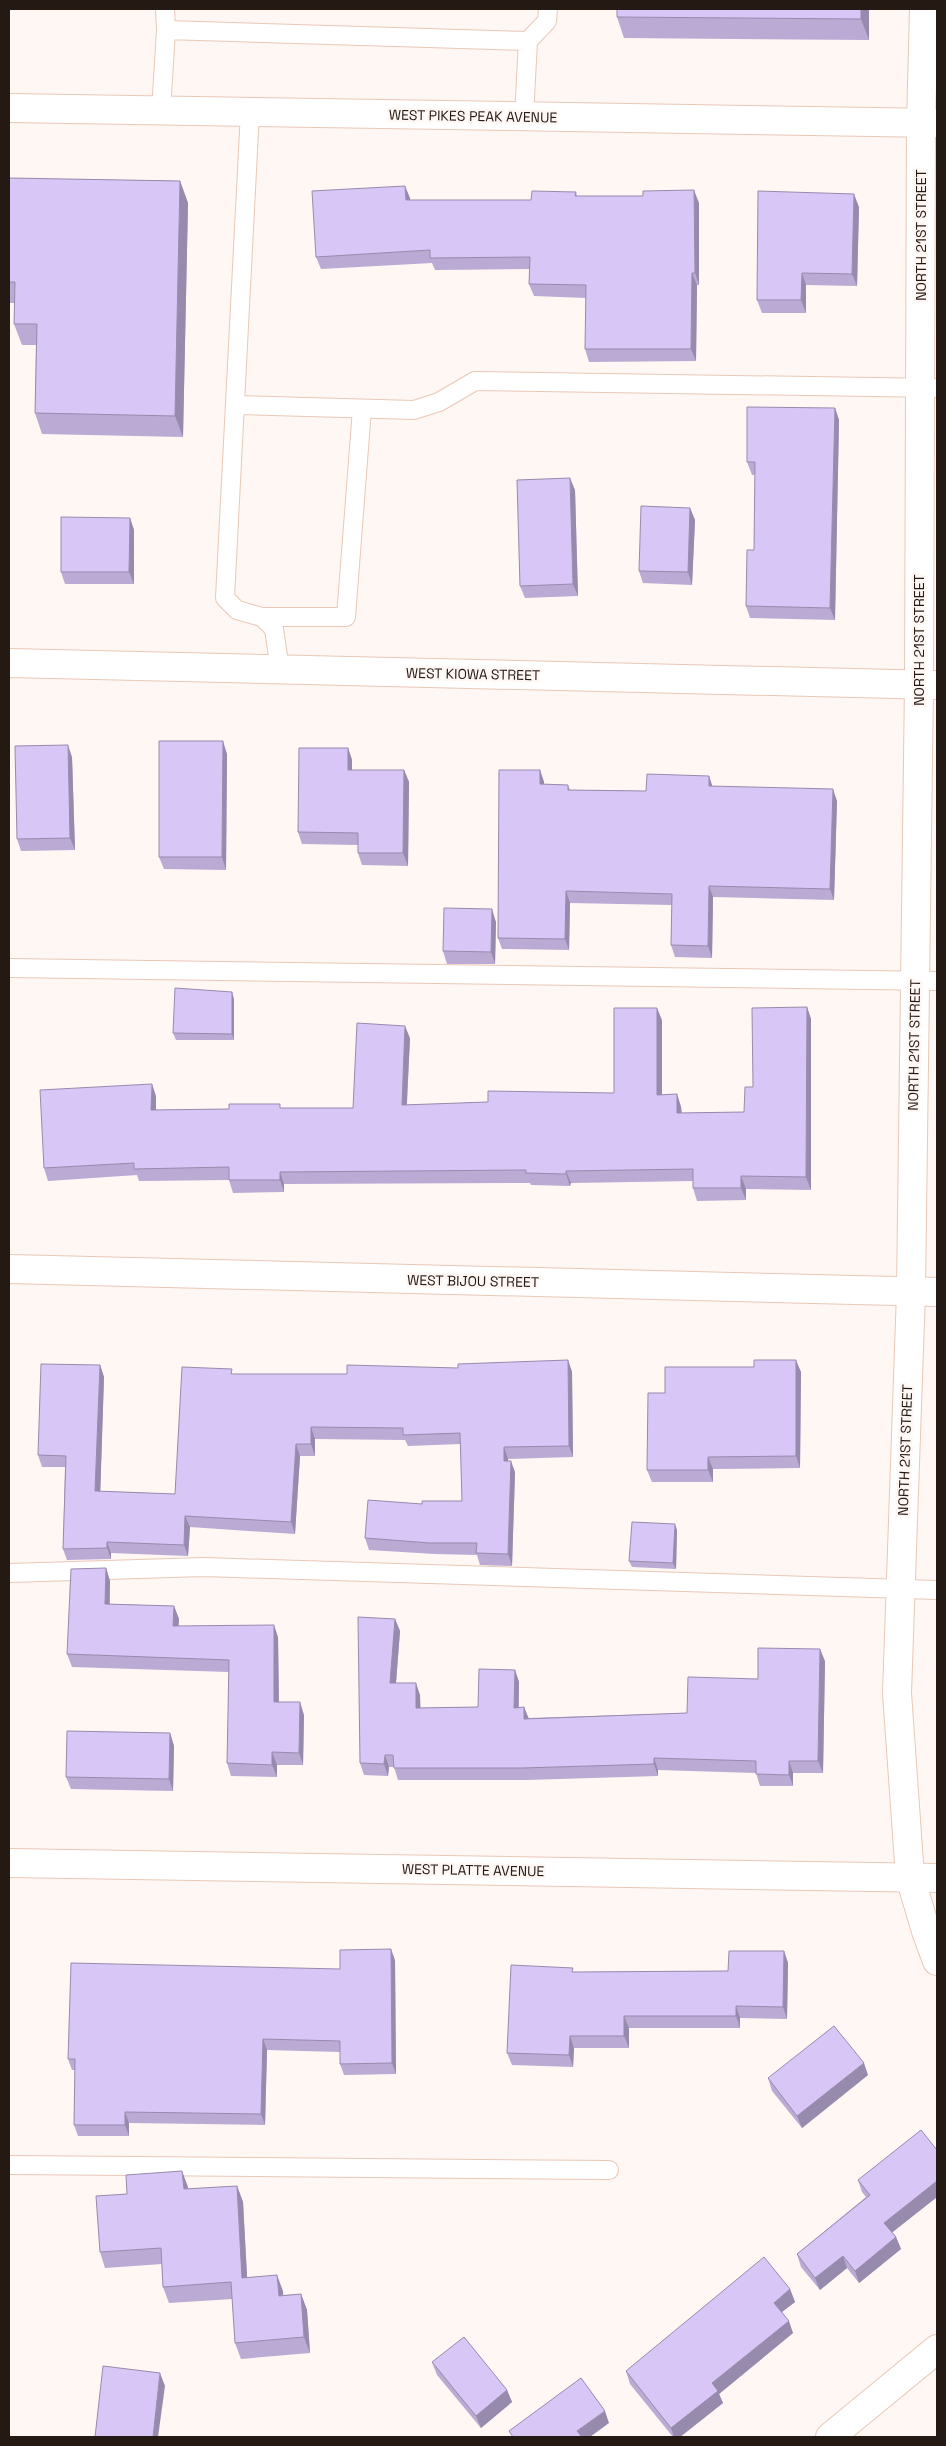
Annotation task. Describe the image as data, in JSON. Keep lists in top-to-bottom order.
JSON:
{
  "streets": {
    "street": [
      "WEST PIKES PEAK AVENUE",
      "NORTH 21ST STREET",
      "WEST KIOWA STREET",
      "WEST BIJOU STREET",
      "WEST PLATTE AVENUE"
    ]
  },
  "crossings": [
    ["WEST PIKES PEAK AVENUE", "NORTH 21ST STREET"],
    ["NORTH 21ST STREET", "WEST KIOWA STREET"],
    ["NORTH 21ST STREET", "WEST BIJOU STREET"],
    ["NORTH 21ST STREET", "WEST PLATTE AVENUE"]
  ]
}
